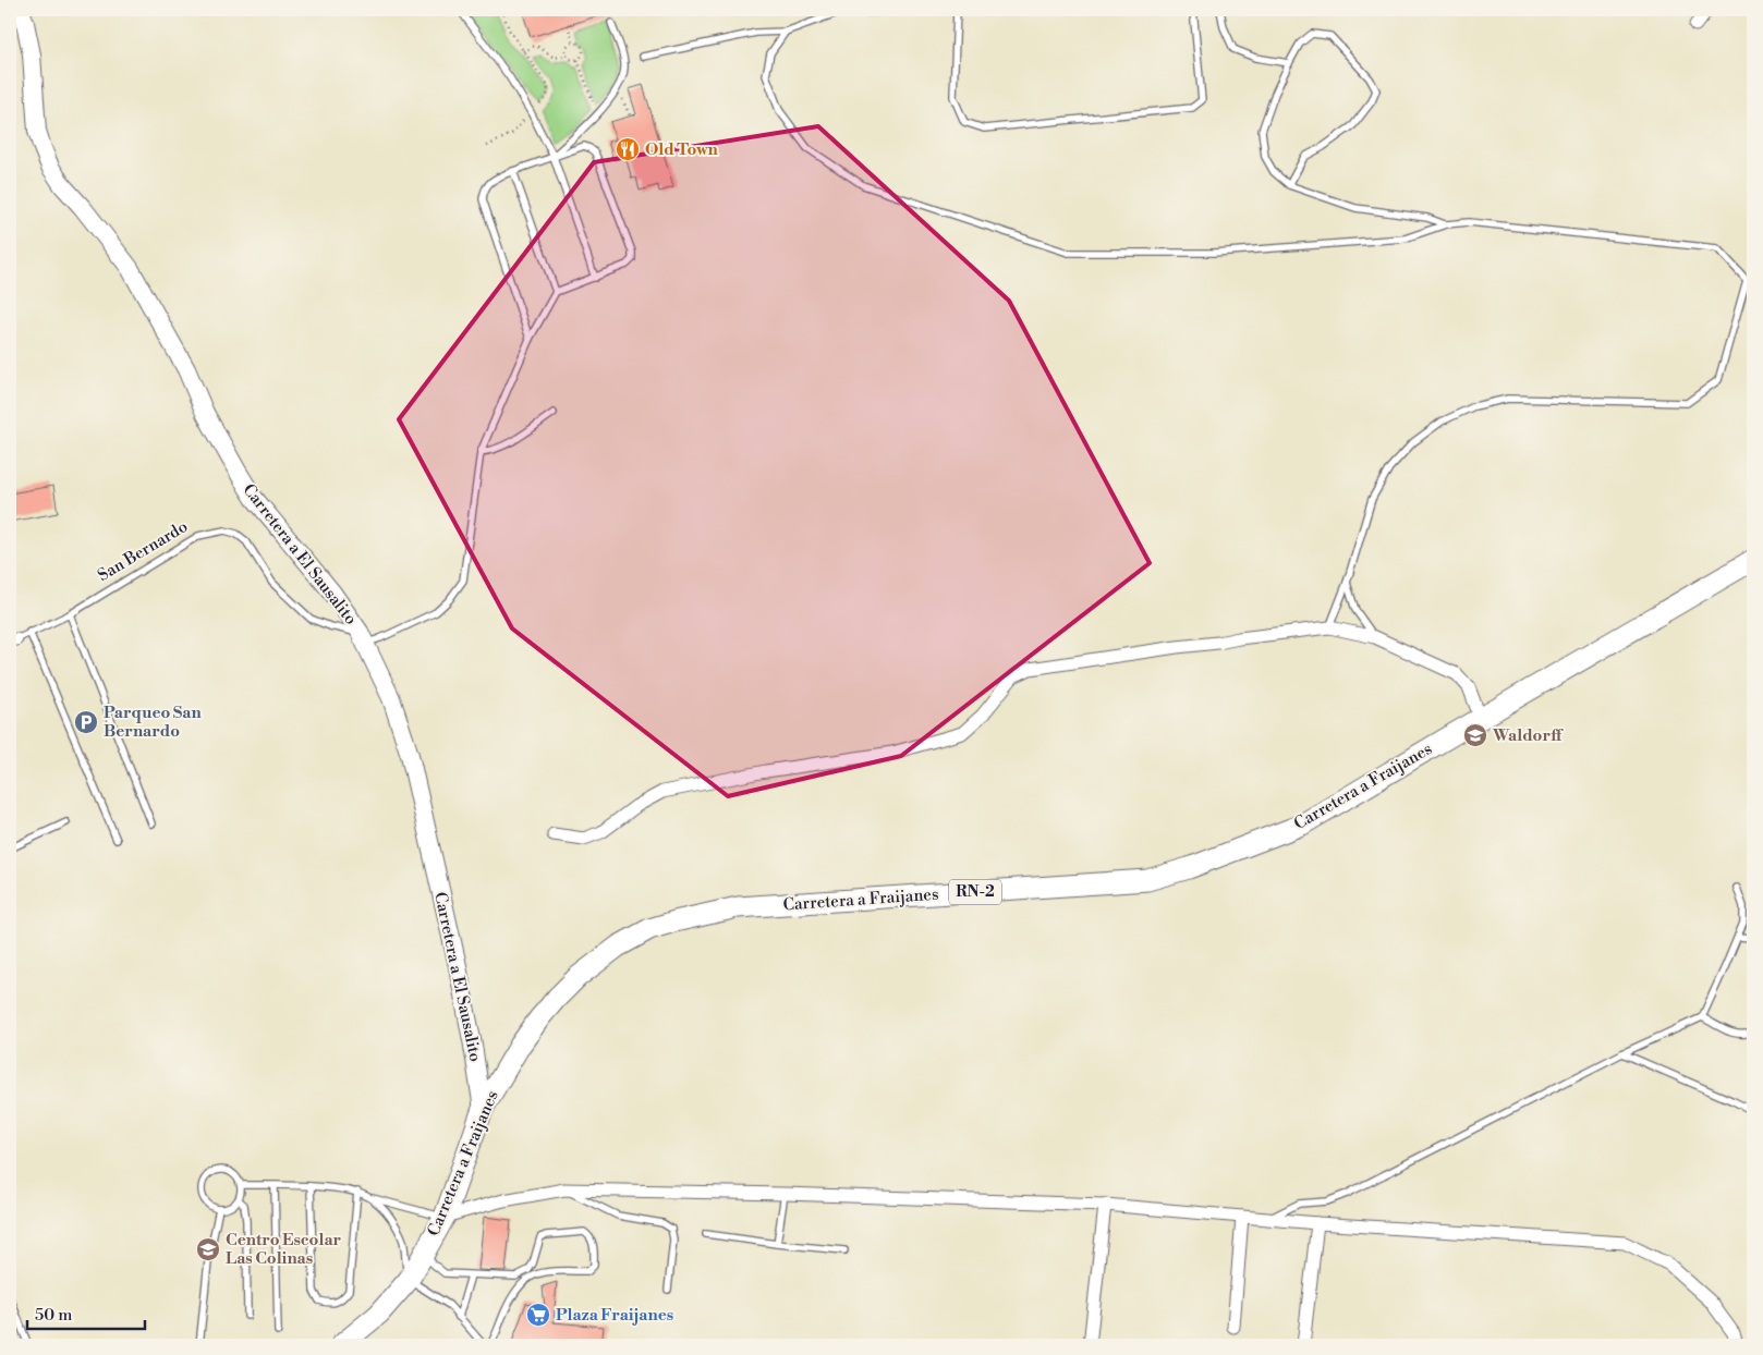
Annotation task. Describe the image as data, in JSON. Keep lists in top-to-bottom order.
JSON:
{
  "streets": {
    "main road": ["Carretera a Fraijanes", "RN-2"],
    "street": ["Carretera a El Sausalito"],
    "lane": ["San Bernardo"]
  },
  "crossings": [
    ["San Bernardo", "Carretera a El Sausalito"],
    ["Carretera a El Sausalito", "Carretera a Fraijanes"]
  ],
  "places": {
    "restaurant": ["Old Town"],
    "parking": ["Parqueo San Bernardo"],
    "school or university": ["Waldorff", "Centro Escolar Las Colinas"],
    "supermarket": ["Plaza Fraijanes"]
  },
  "scale_bar": "50 m"
}
